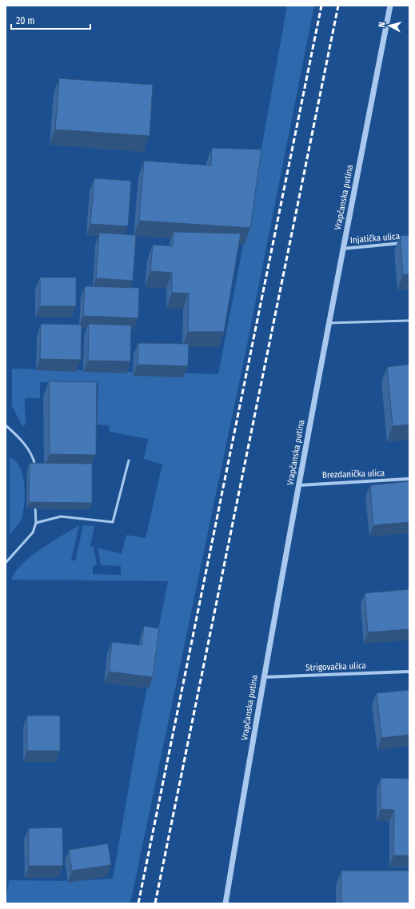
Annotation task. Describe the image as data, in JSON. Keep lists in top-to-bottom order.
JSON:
{
  "streets": {
    "street": [
      "Vrapčanska putina",
      "Injatička ulica",
      "Brezdanička ulica",
      "Strigovačka ulica"
    ]
  },
  "crossings": [
    ["Vrapčanska putina", "Injatička ulica"],
    ["Vrapčanska putina", "Brezdanička ulica"],
    ["Vrapčanska putina", "Strigovačka ulica"]
  ],
  "scale_bar": "20 m",
  "north": "left"
}
